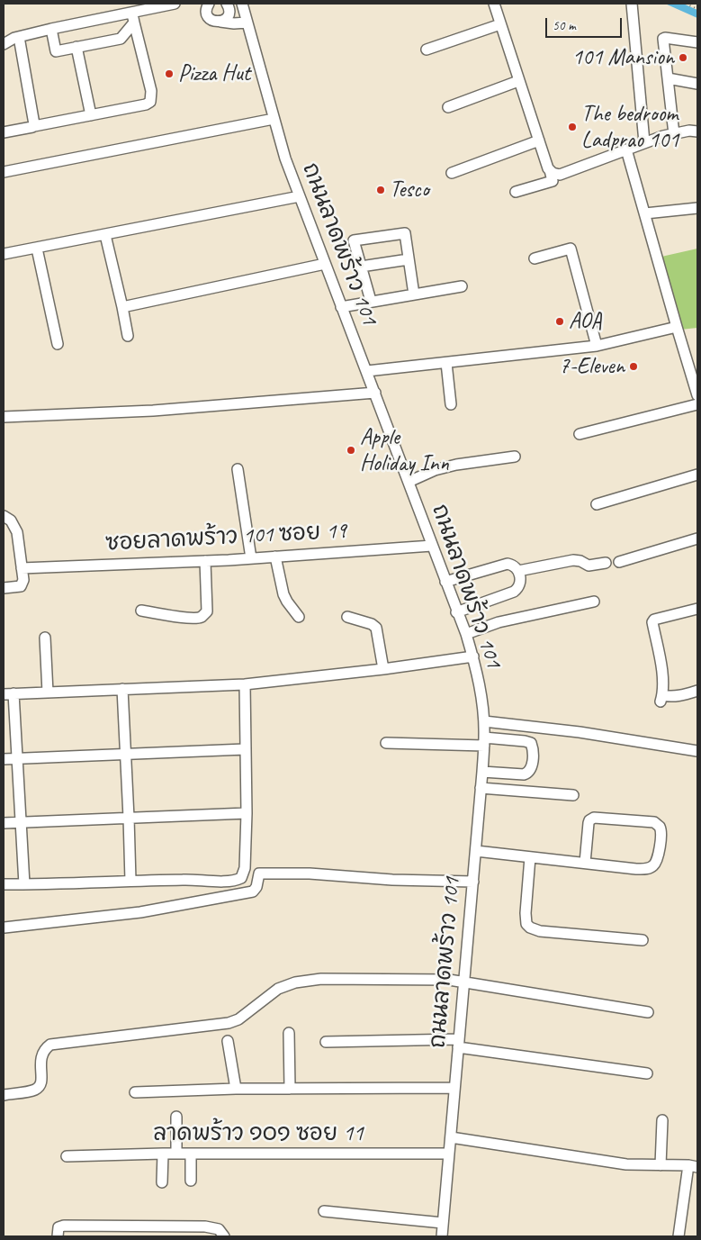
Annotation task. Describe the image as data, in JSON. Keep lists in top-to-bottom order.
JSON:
{
  "streets": {
    "street": ["ถนนลาดพร้าว 101", "ซอยลาดพร้าว 101 ซอย 19", "ลาดพร้าว ๑๐๑ ซอย 11"]
  },
  "crossings": [
    ["ถนนลาดพร้าว 101", "ซอยลาดพร้าว 101 ซอย 19"],
    ["ถนนลาดพร้าว 101", "ลาดพร้าว ๑๐๑ ซอย 11"]
  ],
  "places": [
    "101 Mansion",
    "Pizza Hut",
    "The bedroom Ladprao 101",
    "Tesco",
    "AOA",
    "7-Eleven",
    "Apple Holiday Inn"
  ],
  "scale_bar": "50 m"
}
